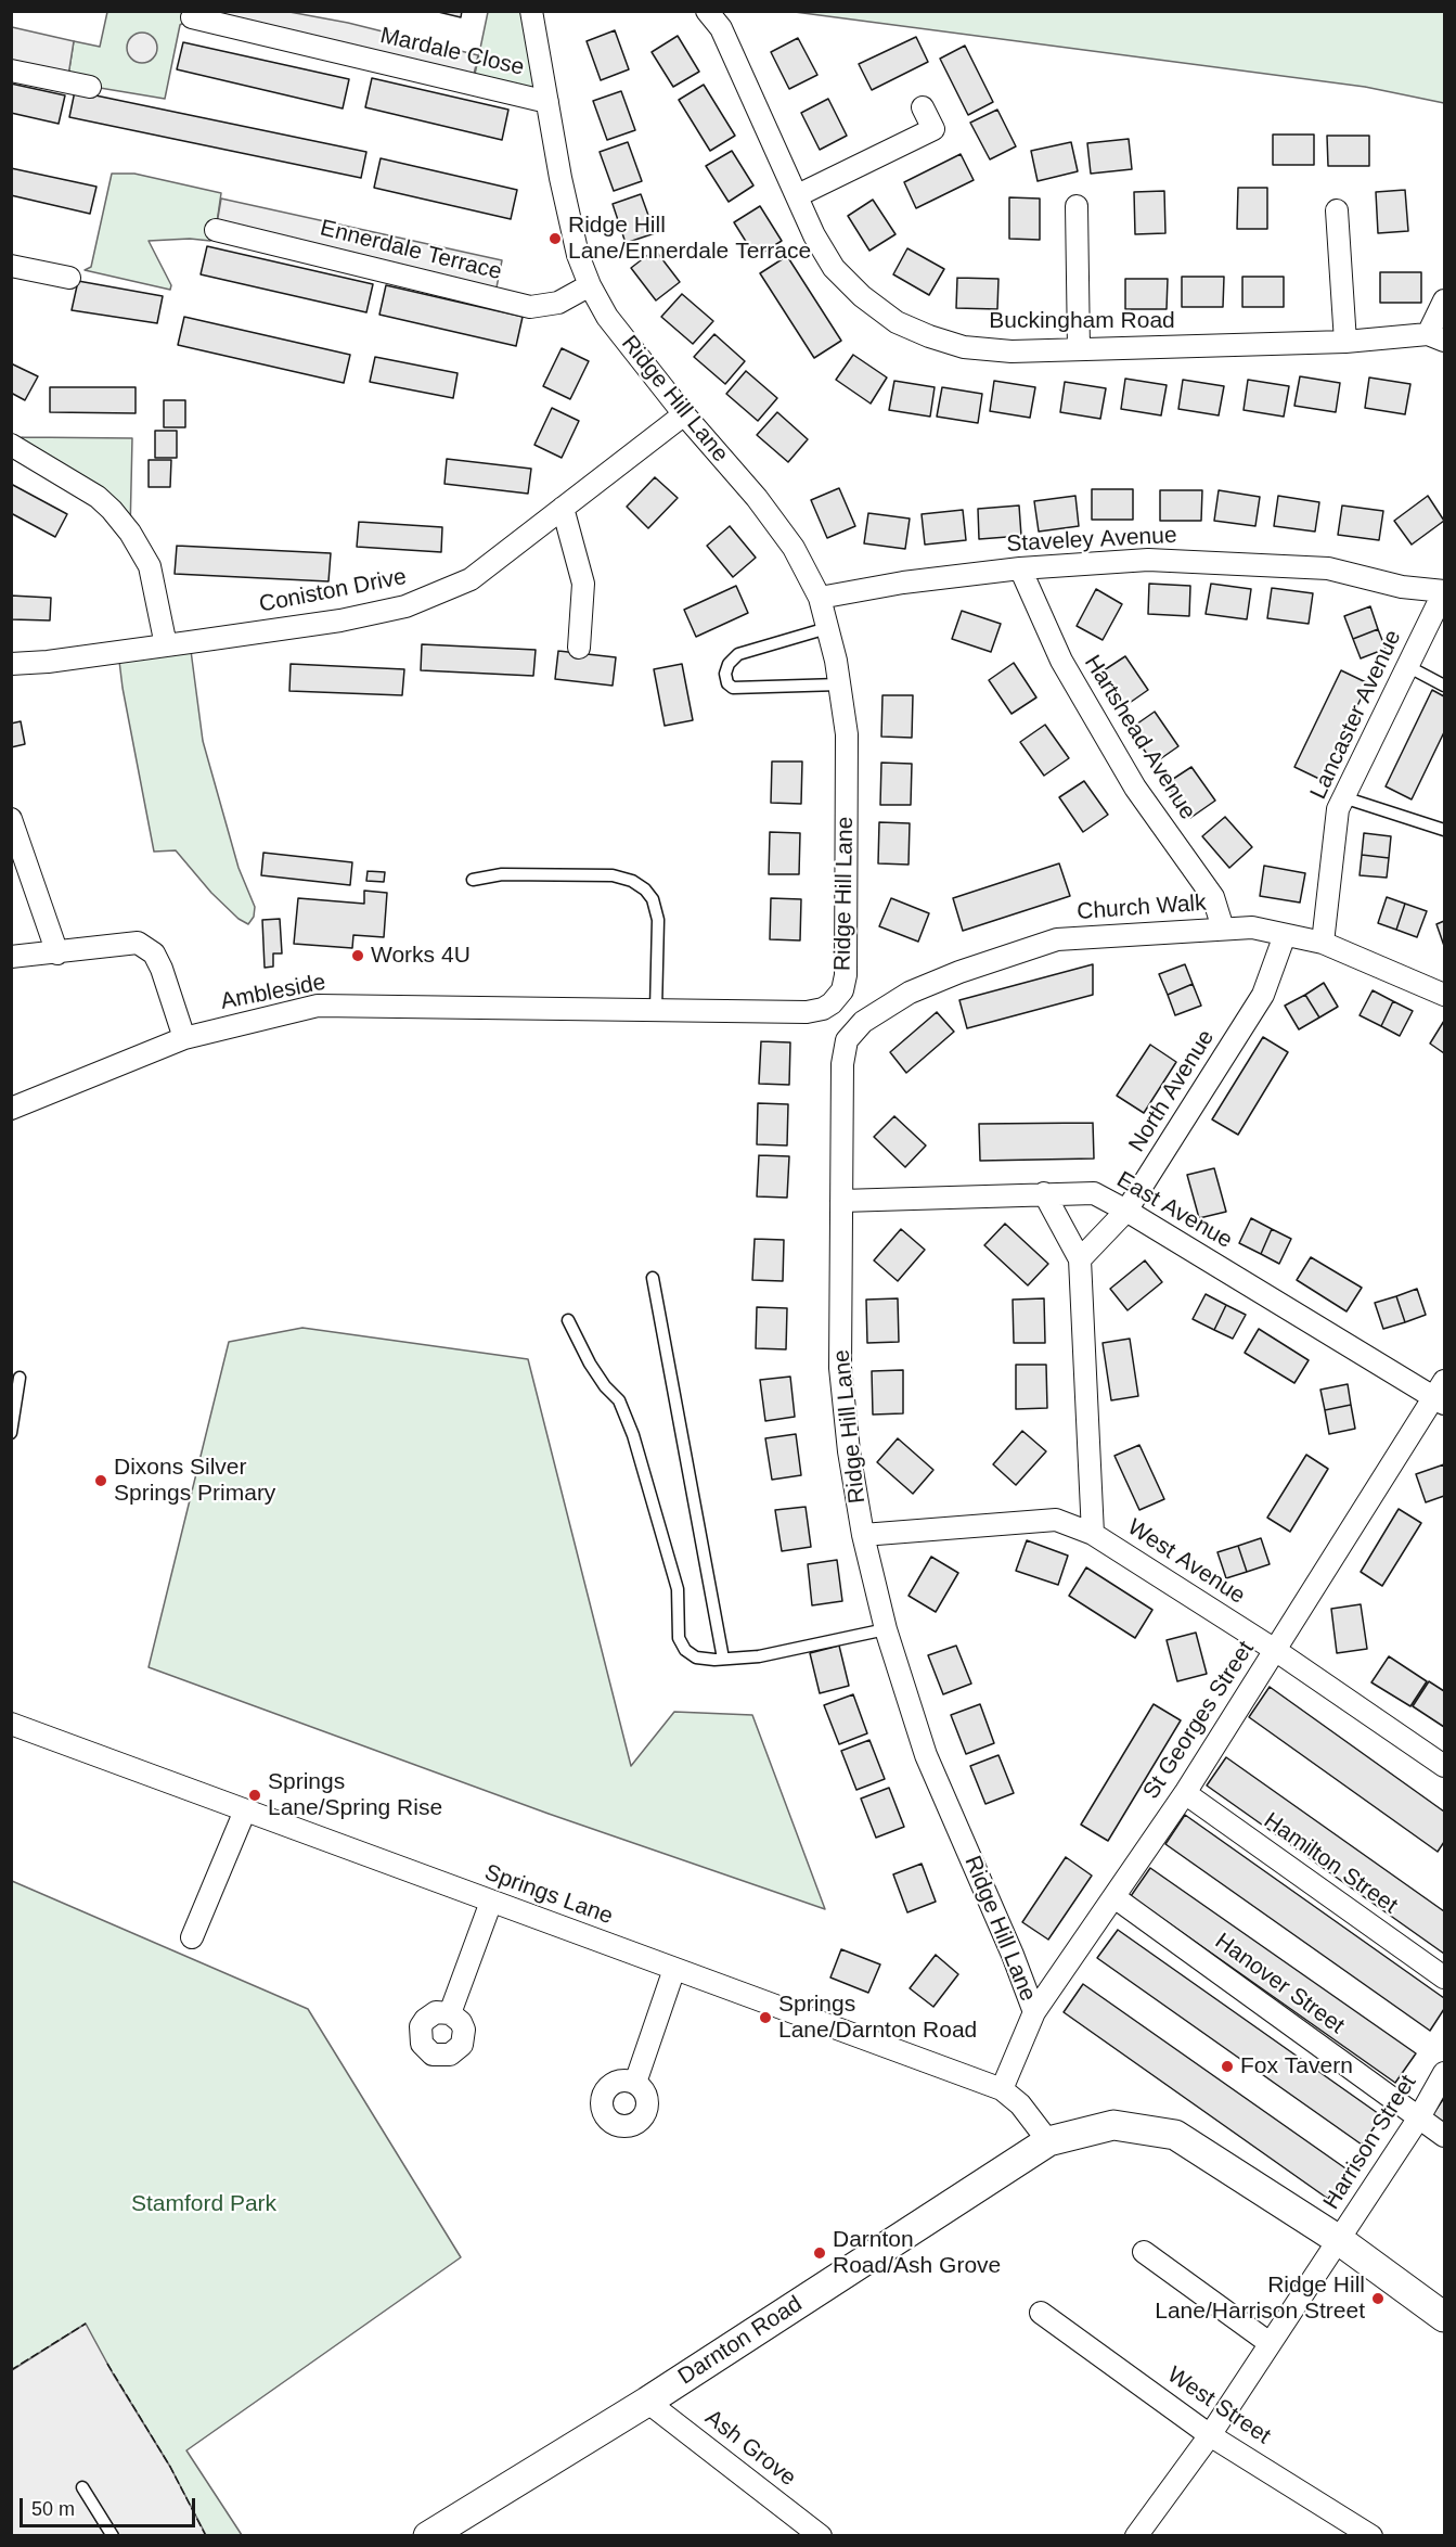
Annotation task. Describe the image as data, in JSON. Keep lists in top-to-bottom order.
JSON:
{
  "streets": {
    "street": [
      "Mardale Close",
      "Ennerdale Terrace",
      "Buckingham Road",
      "Ridge Hill Lane",
      "Staveley Avenue",
      "Coniston Drive",
      "Lancaster Avenue",
      "Hartshead Avenue",
      "Church Walk",
      "Ambleside",
      "North Avenue",
      "East Avenue",
      "West Avenue",
      "St Georges Street",
      "Hamilton Street",
      "Springs Lane",
      "Hanover Street",
      "Harrison Street",
      "Darnton Road",
      "West Street",
      "Ash Grove"
    ]
  },
  "crossings": [
    ["Mardale Close", "Ridge Hill Lane"],
    ["Ennerdale Terrace", "Ridge Hill Lane"],
    ["Ridge Hill Lane", "Staveley Avenue"],
    ["Ridge Hill Lane", "Coniston Drive"],
    ["Ridge Hill Lane", "Church Walk"],
    ["Ridge Hill Lane", "Ambleside"],
    ["Ridge Hill Lane", "East Avenue"],
    ["Ridge Hill Lane", "West Avenue"],
    ["Ridge Hill Lane", "St Georges Street"],
    ["Staveley Avenue", "Lancaster Avenue"],
    ["Staveley Avenue", "Hartshead Avenue"],
    ["Lancaster Avenue", "Church Walk"],
    ["Hartshead Avenue", "Church Walk"],
    ["Church Walk", "North Avenue"],
    ["North Avenue", "East Avenue"],
    ["East Avenue", "St Georges Street"],
    ["West Avenue", "St Georges Street"],
    ["St Georges Street", "Hamilton Street"],
    ["St Georges Street", "Springs Lane"],
    ["St Georges Street", "Hanover Street"],
    ["Springs Lane", "Darnton Road"],
    ["Hanover Street", "Harrison Street"],
    ["Harrison Street", "West Street"],
    ["Darnton Road", "Ash Grove"]
  ],
  "parks": ["Stamford Park"],
  "places": [
    "Ridge Hill Lane/Ennerdale Terrace",
    "Works 4U",
    "Dixons Silver Springs Primary",
    "Springs Lane/Spring Rise",
    "Springs Lane/Darnton Road",
    "Fox Tavern",
    "Darnton Road/Ash Grove",
    "Ridge Hill Lane/Harrison Street"
  ],
  "scale_bar": "50 m"
}
